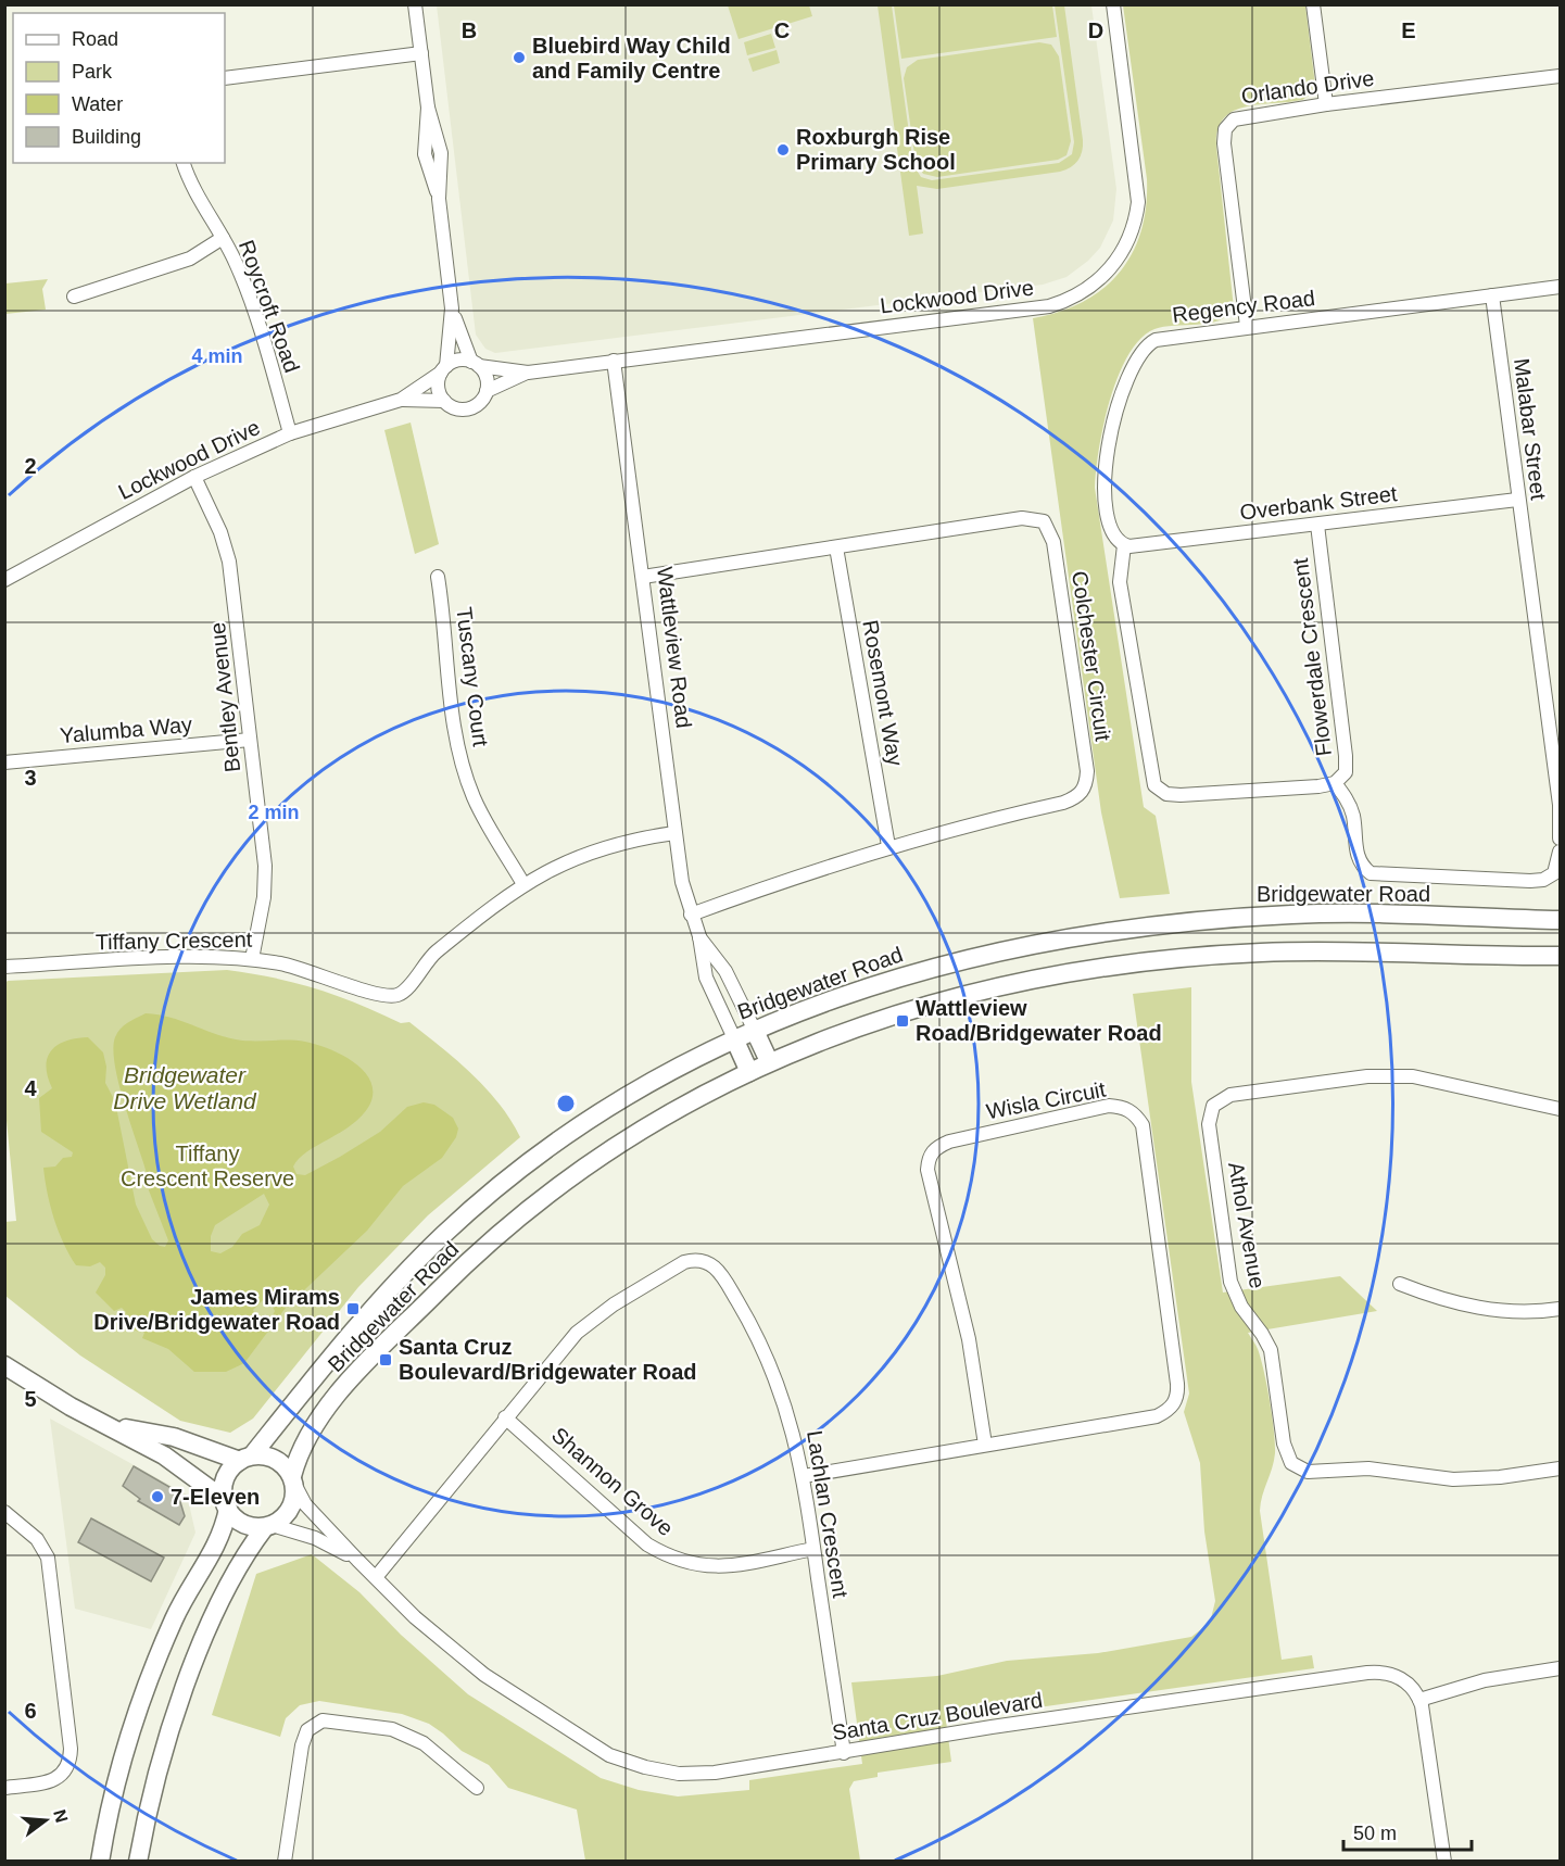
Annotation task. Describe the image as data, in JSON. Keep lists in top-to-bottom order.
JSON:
{
  "streets": {
    "street": [
      "Orlando Drive",
      "Lockwood Drive",
      "Roycroft Road",
      "Regency Road",
      "Malabar Street",
      "Overbank Street",
      "Wattleview Road",
      "Colchester Circuit",
      "Flowerdale Crescent",
      "Tuscany Court",
      "Rosemont Way",
      "Bentley Avenue",
      "Yalumba Way",
      "Bridgewater Road",
      "Tiffany Crescent",
      "Wisla Circuit",
      "Athol Avenue",
      "Shannon Grove",
      "Lachlan Crescent",
      "Santa Cruz Boulevard"
    ]
  },
  "crossings": [
    ["Orlando Drive", "Regency Road"],
    ["Lockwood Drive", "Roycroft Road"],
    ["Lockwood Drive", "Wattleview Road"],
    ["Lockwood Drive", "Bentley Avenue"],
    ["Regency Road", "Malabar Street"],
    ["Regency Road", "Overbank Street"],
    ["Regency Road", "Flowerdale Crescent"],
    ["Malabar Street", "Overbank Street"],
    ["Overbank Street", "Flowerdale Crescent"],
    ["Wattleview Road", "Colchester Circuit"],
    ["Wattleview Road", "Bridgewater Road"],
    ["Wattleview Road", "Tiffany Crescent"],
    ["Colchester Circuit", "Rosemont Way"],
    ["Tuscany Court", "Tiffany Crescent"],
    ["Bentley Avenue", "Yalumba Way"],
    ["Bentley Avenue", "Tiffany Crescent"],
    ["Bridgewater Road", "Santa Cruz Boulevard"],
    ["Wisla Circuit", "Lachlan Crescent"],
    ["Shannon Grove", "Lachlan Crescent"],
    ["Lachlan Crescent", "Santa Cruz Boulevard"]
  ],
  "water": ["Bridgewater Drive Wetland"],
  "parks": ["Tiffany Crescent Reserve"],
  "places": {
    "other": ["Bluebird Way Child and Family Centre", "Roxburgh Rise Primary School", "7-Eleven"],
    "transit": ["Wattleview Road/Bridgewater Road", "James Mirams Drive/Bridgewater Road", "Santa Cruz Boulevard/Bridgewater Road"]
  },
  "legend": [
    "Road",
    "Park",
    "Water",
    "Building"
  ],
  "scale_bar": "50 m",
  "north": "right",
  "grid": {
    "columns": [
      "B",
      "C",
      "D",
      "E"
    ],
    "rows": [
      "2",
      "3",
      "4",
      "5",
      "6"
    ]
  },
  "rings": ["4 min", "2 min"]
}
